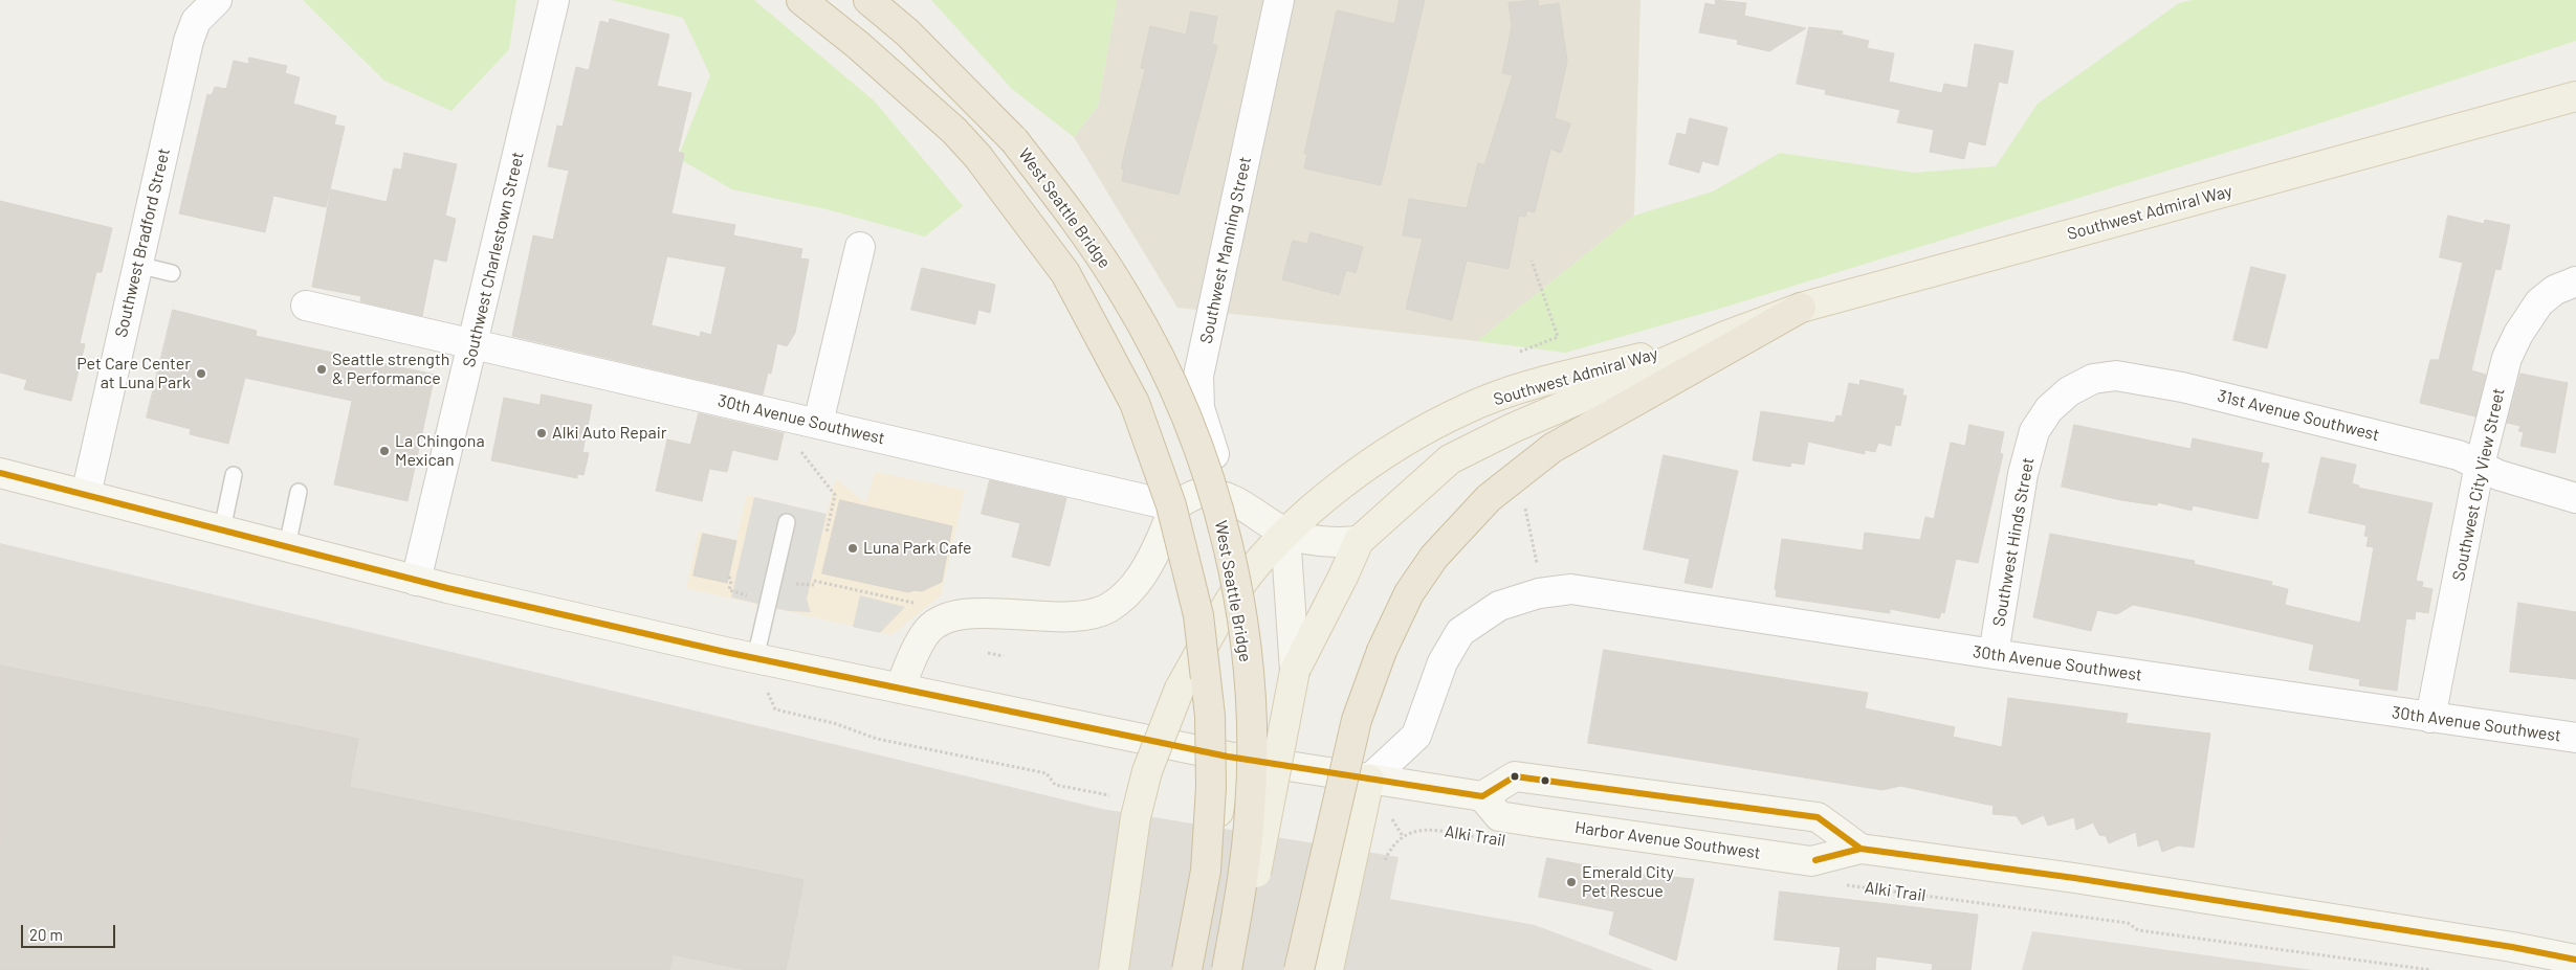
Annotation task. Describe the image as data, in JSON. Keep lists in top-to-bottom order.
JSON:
{
  "streets": {
    "highway": ["West Seattle Bridge"],
    "main road": ["Southwest Admiral Way", "Harbor Avenue Southwest"],
    "street": [
      "Southwest Bradford Street",
      "Southwest Manning Street",
      "Southwest Charlestown Street",
      "31st Avenue Southwest",
      "30th Avenue Southwest",
      "Southwest City View Street",
      "Southwest Hinds Street"
    ],
    "path": ["Alki Trail"]
  },
  "crossings": [
    ["Southwest Charlestown Street", "30th Avenue Southwest"],
    ["31st Avenue Southwest", "Southwest City View Street"],
    ["31st Avenue Southwest", "Southwest Hinds Street"],
    ["30th Avenue Southwest", "Southwest City View Street"],
    ["30th Avenue Southwest", "Southwest Hinds Street"]
  ],
  "places": [
    "Seattle strength & Performance",
    "Pet Care Center at Luna Park",
    "Alki Auto Repair",
    "La Chingona Mexican",
    "Luna Park Cafe",
    "Emerald City Pet Rescue"
  ],
  "scale_bar": "20 m"
}
